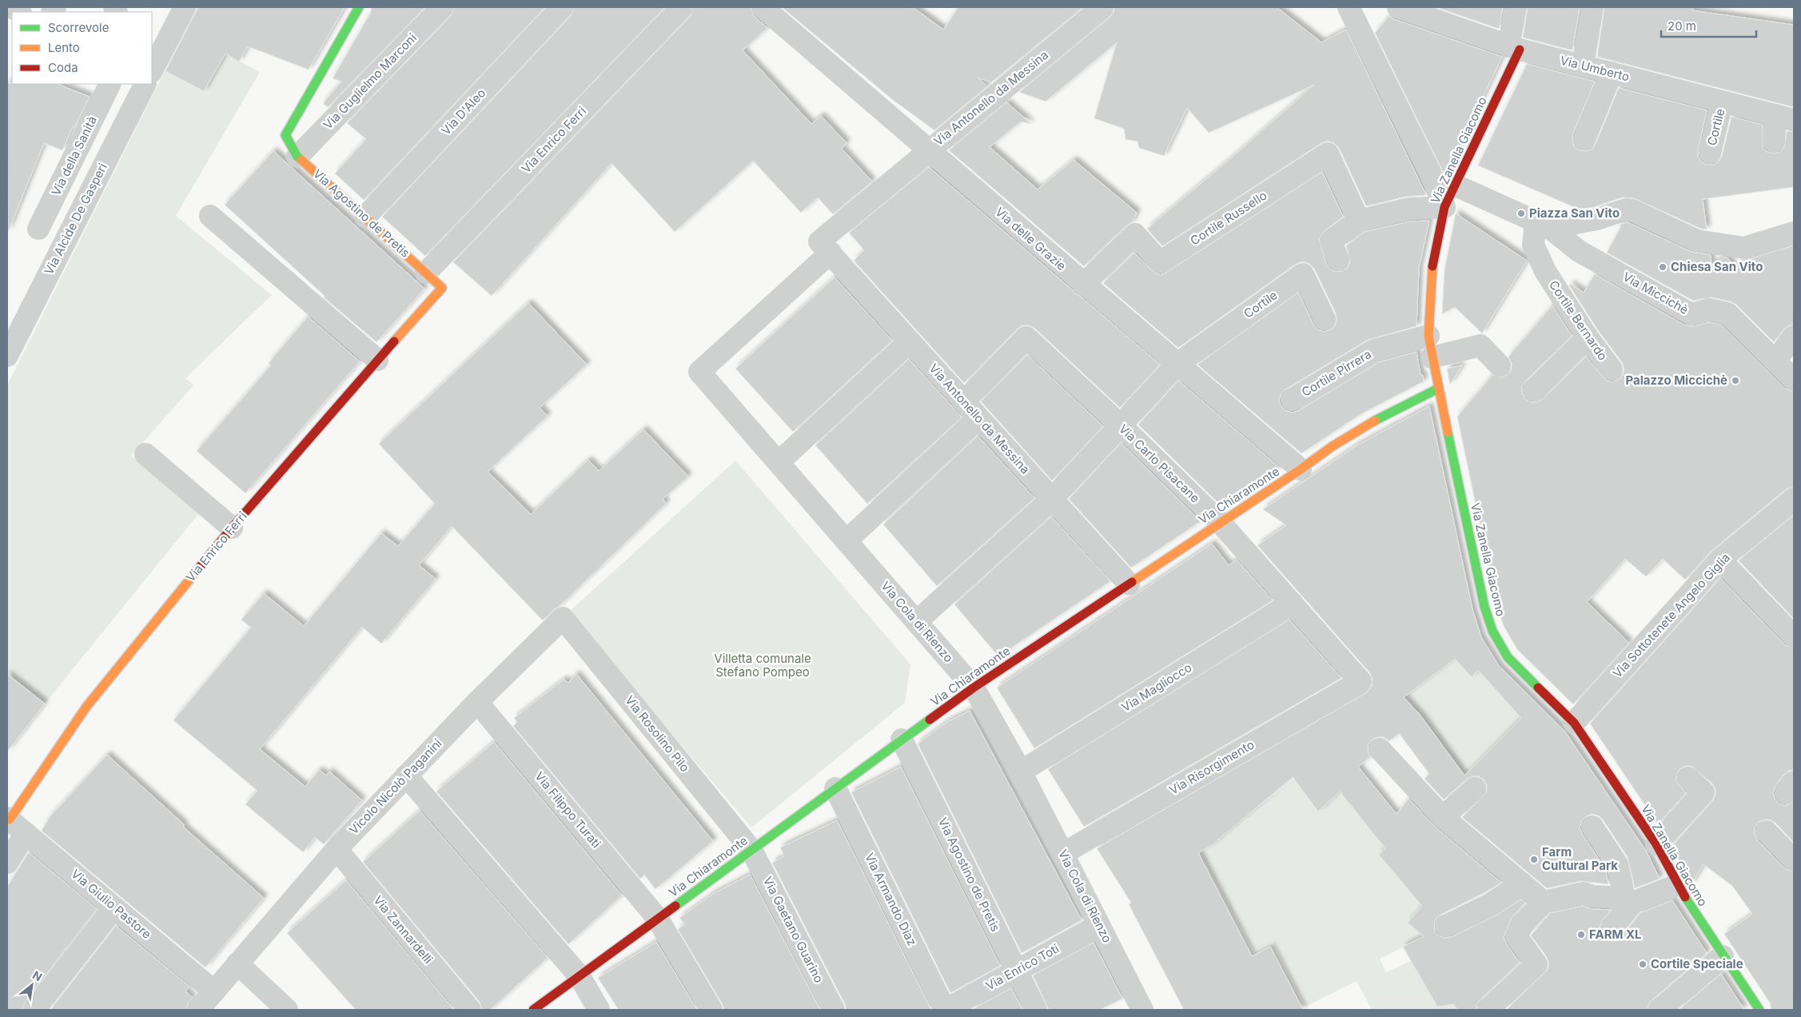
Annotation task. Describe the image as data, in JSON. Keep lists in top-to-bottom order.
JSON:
{
  "streets": {
    "street": [
      "Via Umberto",
      "Via Guglielmo Marconi",
      "Via Antonello da Messina",
      "Via D'Aleo",
      "Cortile",
      "Via Enrico Ferri",
      "Via Zanella Giacomo",
      "Via della Sanità",
      "Via Agostino de Pretis",
      "Cortile Russello",
      "Via Alcide De Gasperi",
      "Via delle Grazie",
      "Via Miccichè",
      "Cortile Bernardo",
      "Cortile Pirrera",
      "Via Carlo Pisacane",
      "Via Chiaramonte",
      "Via Sottotenete Angelo Giglia",
      "Via Cola di Rienzo",
      "Via Magliocco",
      "Via Rosolino Pilo",
      "Via Risorgimento",
      "Vicolo Nicolò Paganini",
      "Via Filippo Turati",
      "Via Armando Diaz",
      "Via Giulio Pastore",
      "Via Zannardelli",
      "Via Gaetano Guarino",
      "Via Enrico Toti"
    ]
  },
  "crossings": [
    ["Via Umberto", "Cortile"],
    ["Via Umberto", "Via Zanella Giacomo"],
    ["Via Guglielmo Marconi", "Via Agostino de Pretis"],
    ["Via Antonello da Messina", "Via delle Grazie"],
    ["Via Antonello da Messina", "Via Carlo Pisacane"],
    ["Via Antonello da Messina", "Via Chiaramonte"],
    ["Via Antonello da Messina", "Via Cola di Rienzo"],
    ["Via D'Aleo", "Via Agostino de Pretis"],
    ["Cortile", "Via delle Grazie"],
    ["Via Enrico Ferri", "Via Agostino de Pretis"],
    ["Via Enrico Ferri", "Via Giulio Pastore"],
    ["Via Zanella Giacomo", "Via Miccichè"],
    ["Via Zanella Giacomo", "Cortile Pirrera"],
    ["Via Zanella Giacomo", "Via Chiaramonte"],
    ["Via Zanella Giacomo", "Via Sottotenete Angelo Giglia"],
    ["Via Agostino de Pretis", "Via Chiaramonte"],
    ["Via Agostino de Pretis", "Via Enrico Toti"],
    ["Cortile Russello", "Via delle Grazie"],
    ["Via delle Grazie", "Via Chiaramonte"],
    ["Via Miccichè", "Cortile Bernardo"],
    ["Via Carlo Pisacane", "Via Chiaramonte"],
    ["Via Carlo Pisacane", "Via Magliocco"],
    ["Via Carlo Pisacane", "Via Risorgimento"],
    ["Via Chiaramonte", "Via Cola di Rienzo"],
    ["Via Chiaramonte", "Via Rosolino Pilo"],
    ["Via Chiaramonte", "Via Filippo Turati"],
    ["Via Chiaramonte", "Via Armando Diaz"],
    ["Via Chiaramonte", "Via Gaetano Guarino"],
    ["Via Cola di Rienzo", "Via Magliocco"],
    ["Via Cola di Rienzo", "Via Risorgimento"],
    ["Via Cola di Rienzo", "Via Enrico Toti"],
    ["Via Rosolino Pilo", "Vicolo Nicolò Paganini"],
    ["Via Rosolino Pilo", "Via Gaetano Guarino"],
    ["Vicolo Nicolò Paganini", "Via Filippo Turati"],
    ["Vicolo Nicolò Paganini", "Via Giulio Pastore"],
    ["Vicolo Nicolò Paganini", "Via Zannardelli"],
    ["Via Armando Diaz", "Via Enrico Toti"]
  ],
  "parks": ["Villetta comunale Stefano Pompeo"],
  "places": [
    "Piazza San Vito",
    "Chiesa San Vito",
    "Palazzo Miccichè",
    "Farm Cultural Park",
    "FARM XL",
    "Cortile Speciale"
  ],
  "legend": ["Scorrevole", "Lento", "Coda"],
  "scale_bar": "20 m",
  "north": "top right"
}
